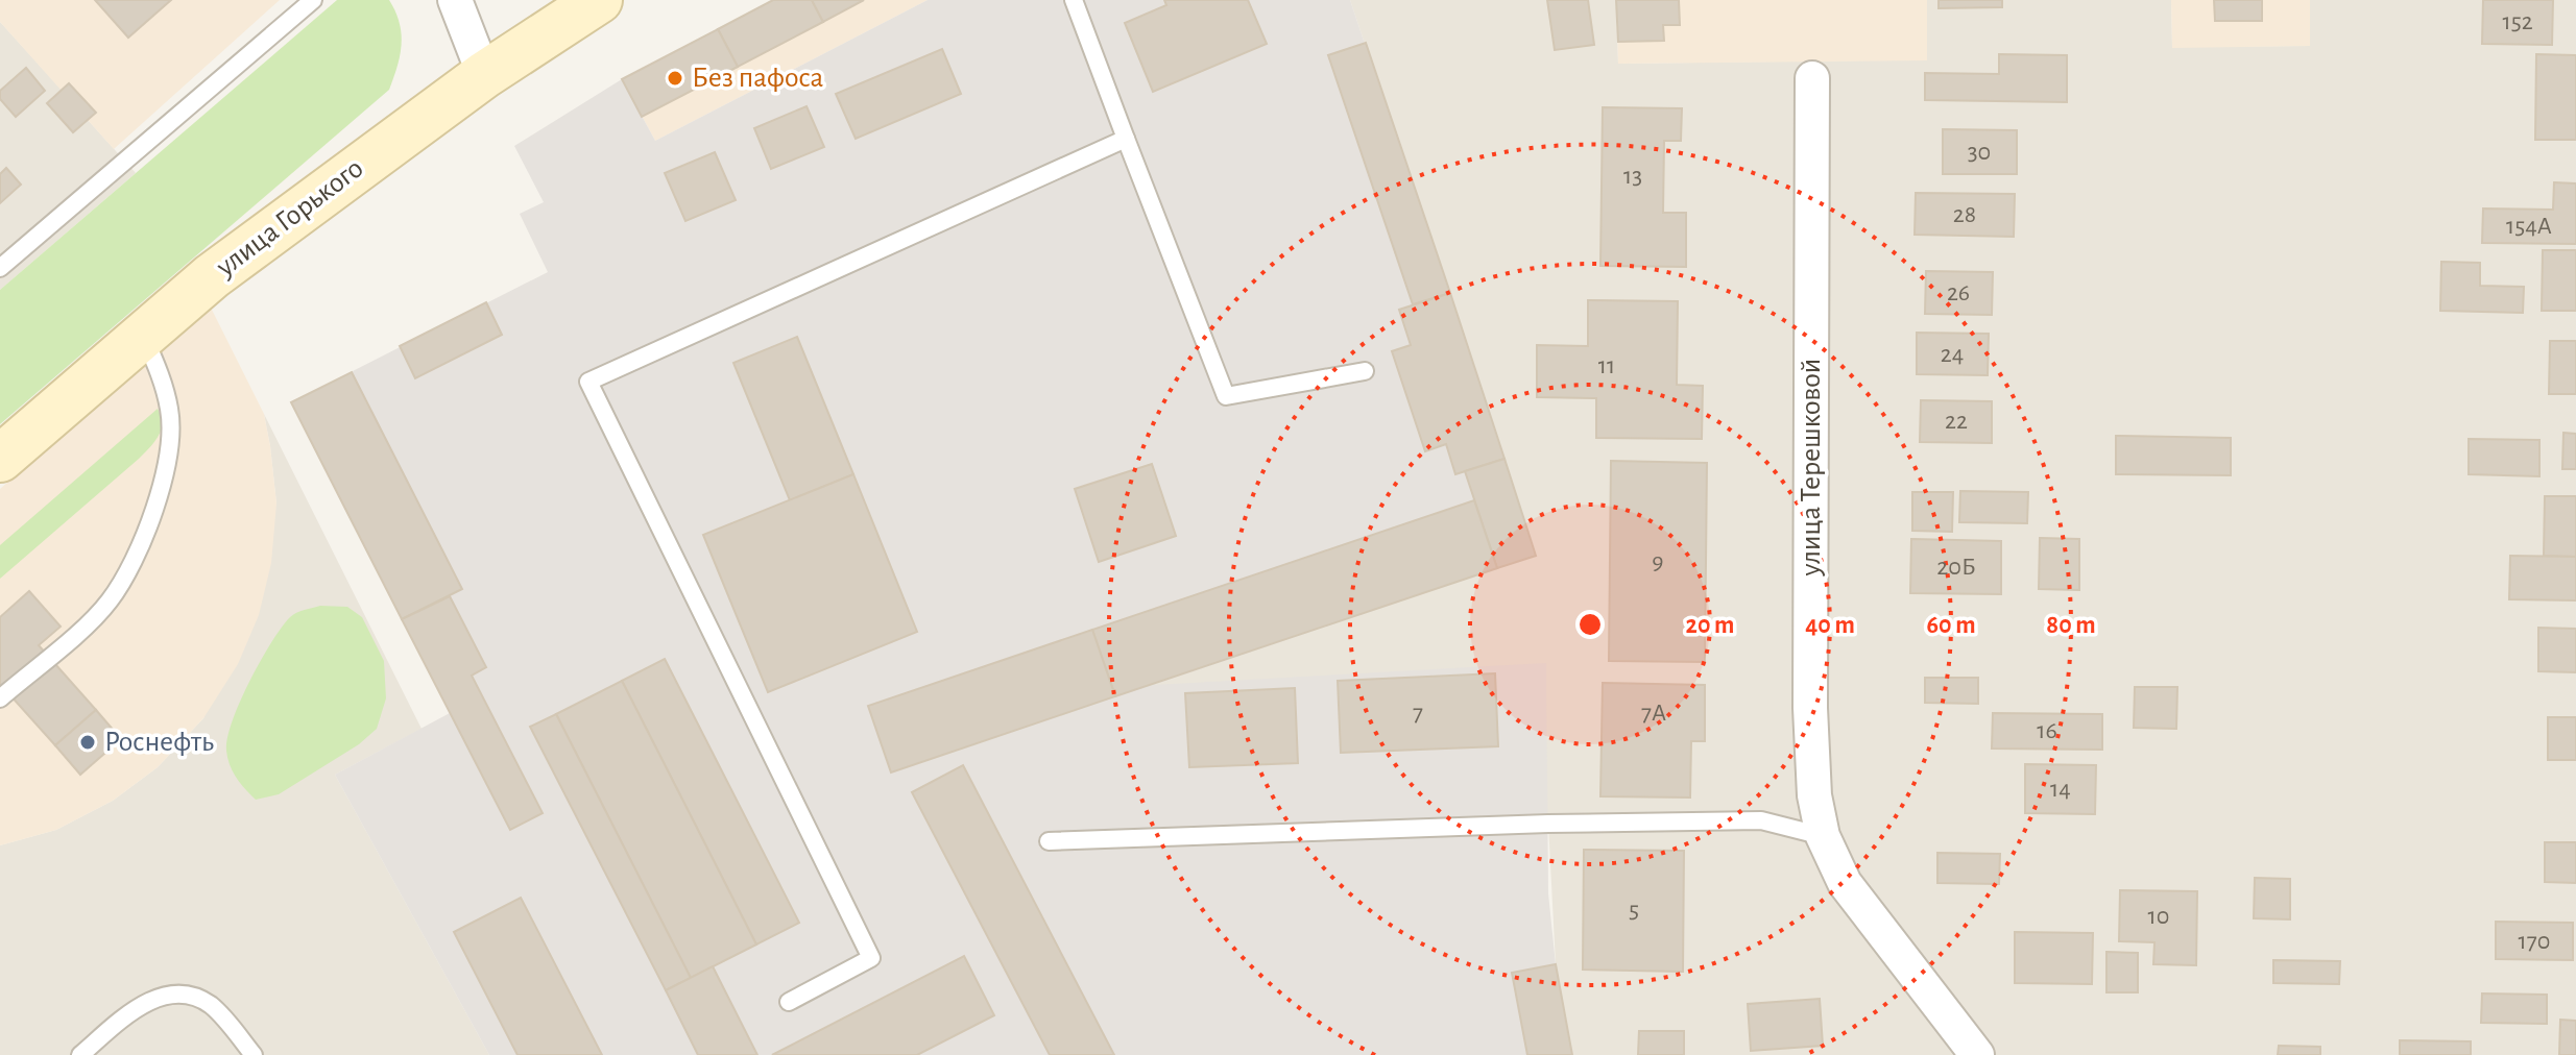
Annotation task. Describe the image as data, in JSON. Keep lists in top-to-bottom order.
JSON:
{
  "streets": {
    "main road": ["улица Горького"],
    "street": ["улица Терешковой"]
  },
  "places": ["Без пафоса", "Роснефть"],
  "house_numbers": [
    "152",
    "30",
    "13",
    "28",
    "154А",
    "26",
    "24",
    "11",
    "22",
    "9",
    "20Б",
    "7",
    "7А",
    "16",
    "14",
    "5",
    "10",
    "170"
  ],
  "rings": [
    "20 m",
    "40 m",
    "60 m",
    "80 m"
  ]
}
